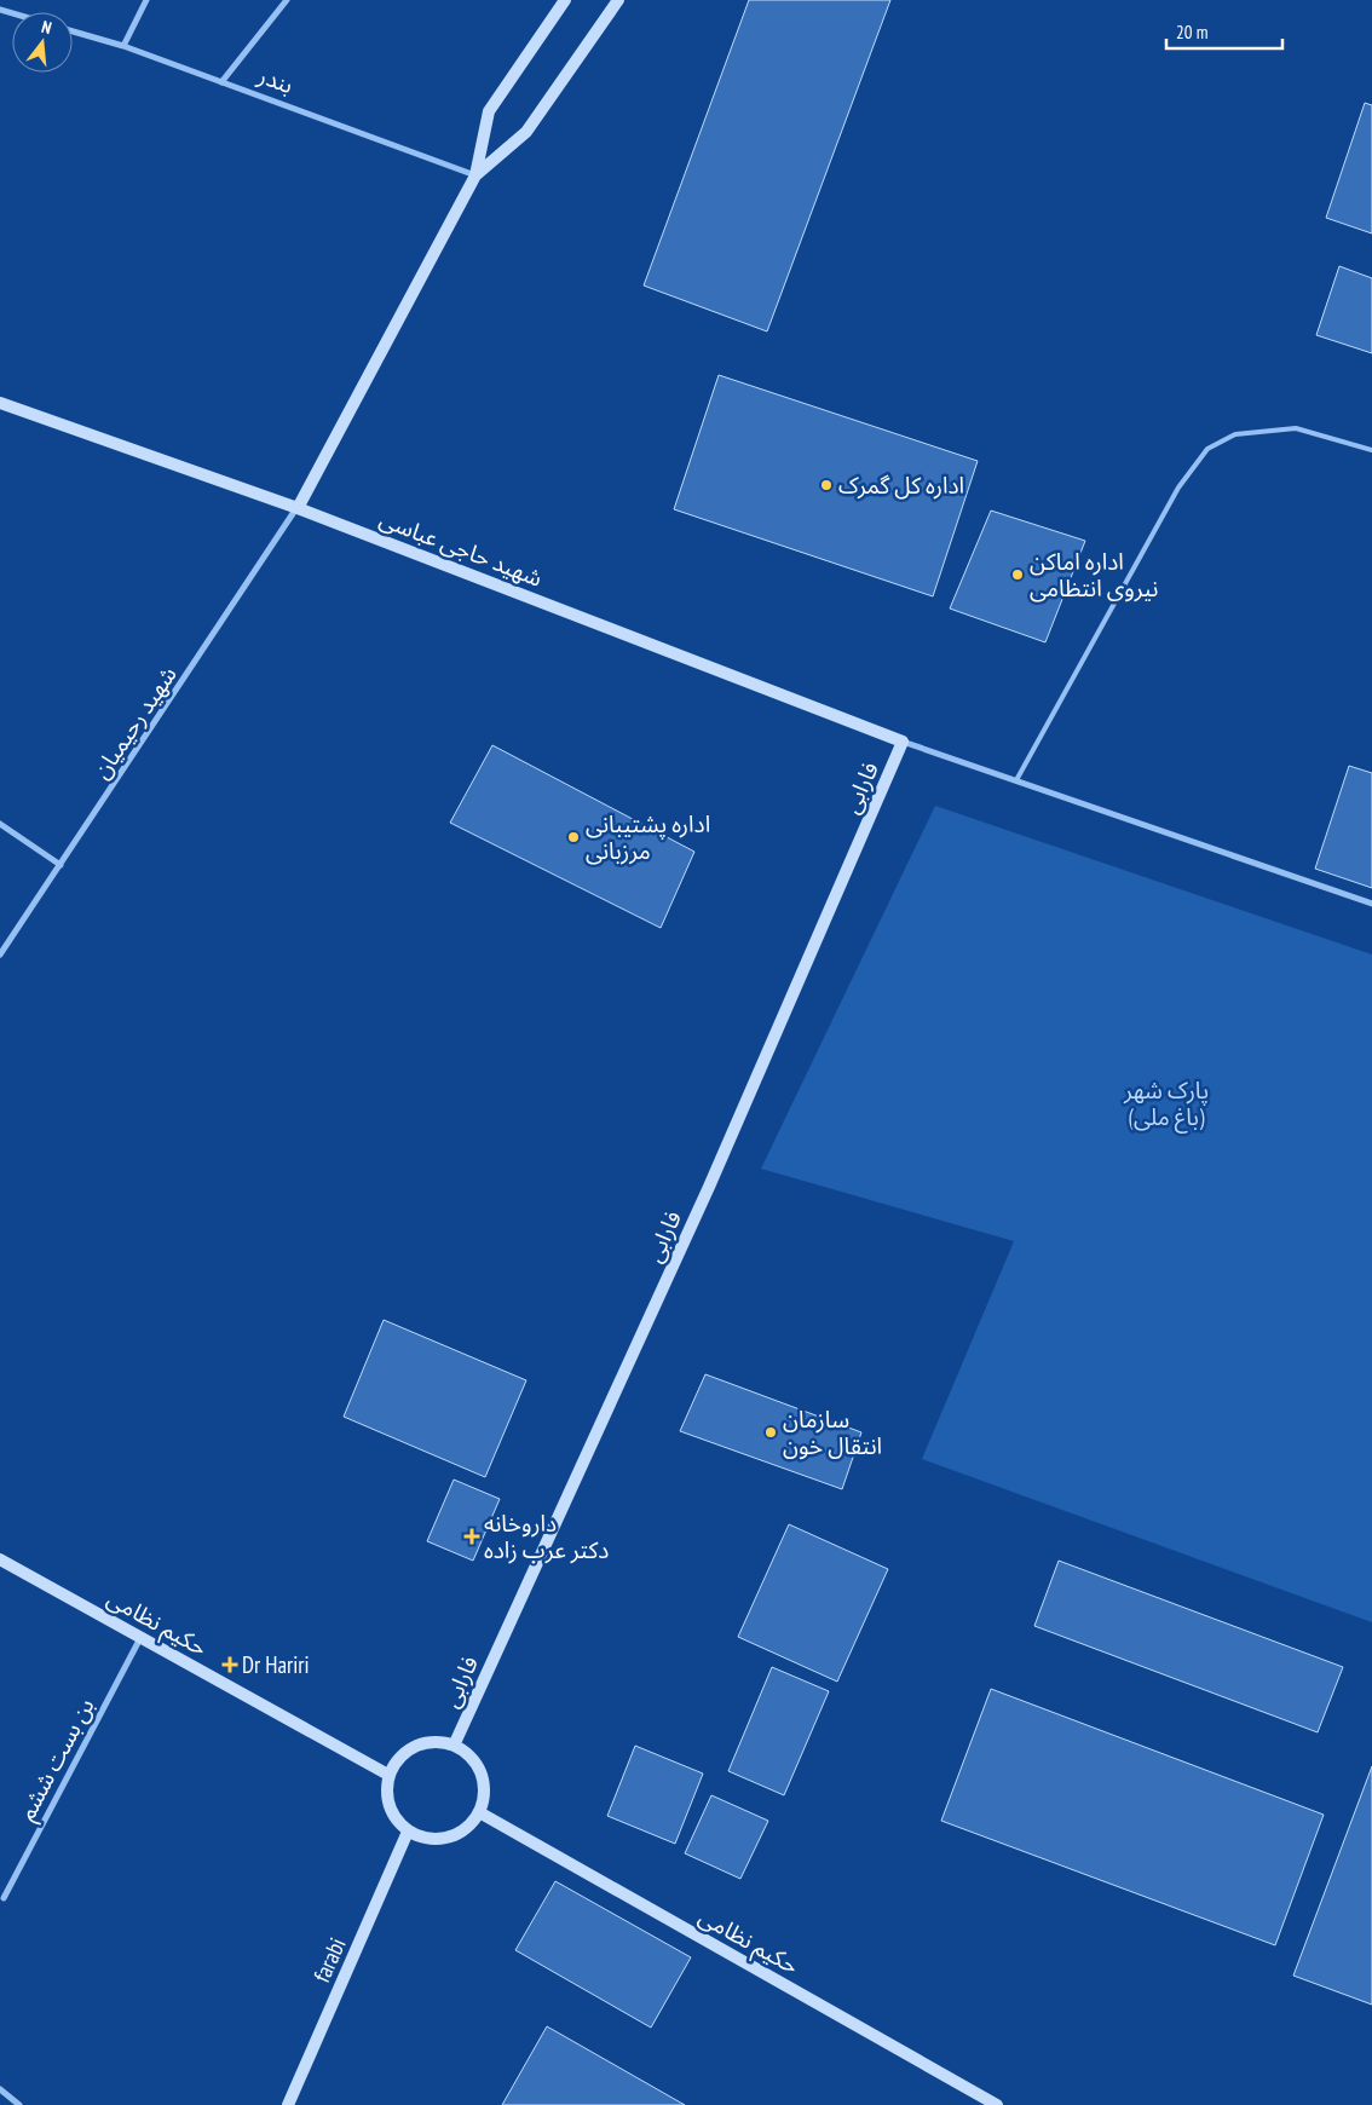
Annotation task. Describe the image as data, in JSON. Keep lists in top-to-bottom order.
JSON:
{
  "streets": {
    "street": [
      "بندر",
      "شهید حاجی عباسی",
      "شهید رحیمیان",
      "فارابی",
      "حکیم نظامی",
      "بن بست ششم",
      "farabi"
    ]
  },
  "crossings": [
    ["شهید حاجی عباسی", "شهید رحیمیان"],
    ["شهید حاجی عباسی", "فارابی"],
    ["فارابی", "حکیم نظامی"],
    ["فارابی", "farabi"],
    ["حکیم نظامی", "بن بست ششم"],
    ["حکیم نظامی", "farabi"]
  ],
  "parks": ["پارک شهر (باغ ملی)"],
  "places": {
    "other": [
      "اداره کل گمرک",
      "اداره اماکن نیروی انتظامی",
      "اداره پشتیبانی مرزبانی",
      "سازمان انتقال خون"
    ],
    "health": ["داروخانه دکتر عرب زاده", "Dr Hariri"]
  },
  "scale_bar": "20 m",
  "north": "top"
}
